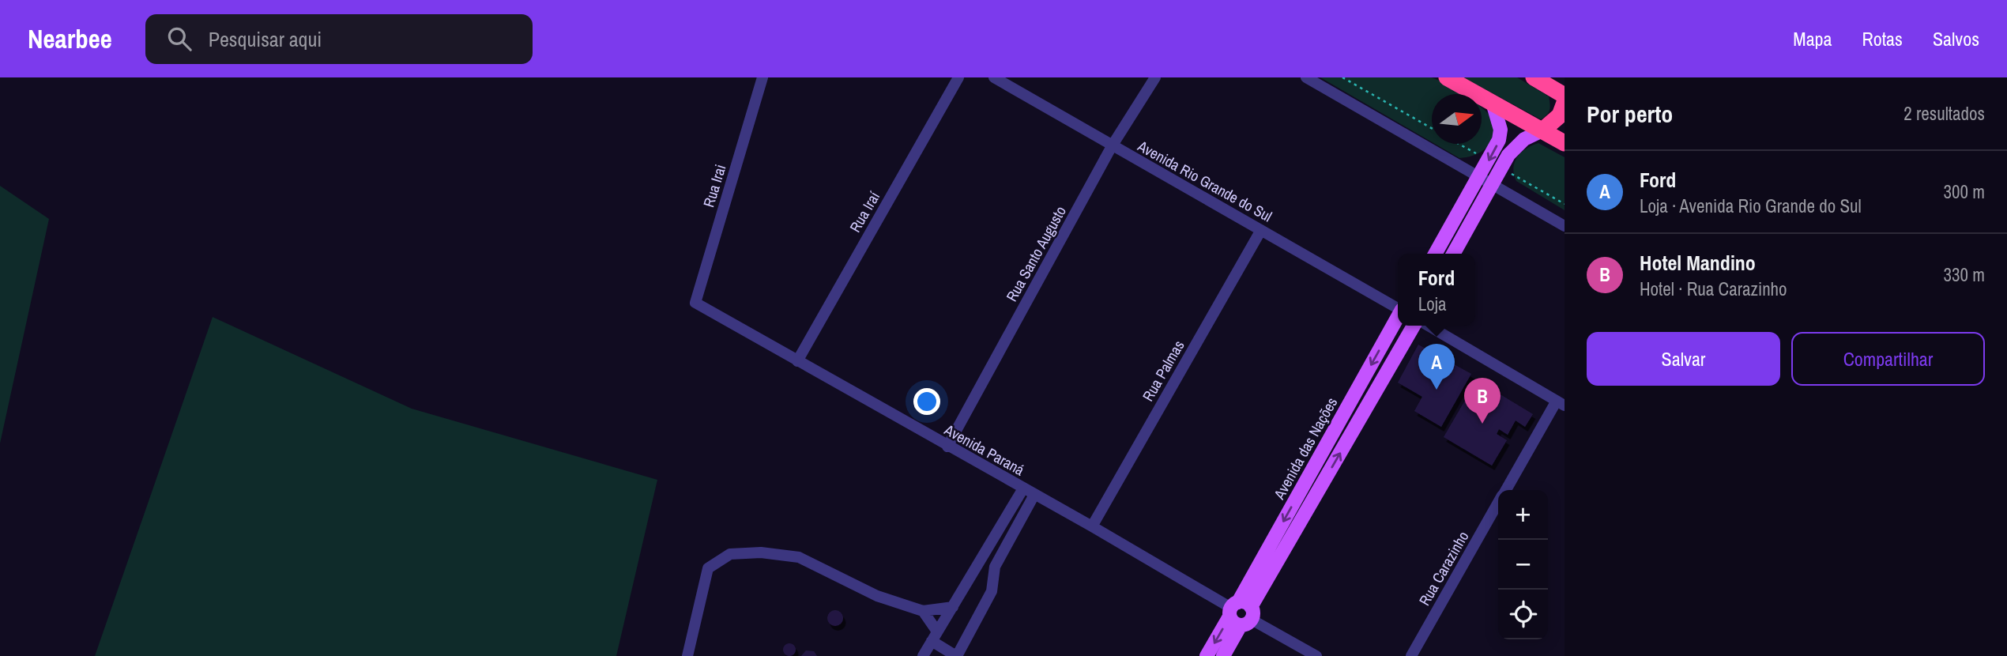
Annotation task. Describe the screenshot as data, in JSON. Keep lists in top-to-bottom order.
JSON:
{
  "streets": {
    "main road": ["Avenida das Nações"],
    "street": [
      "Avenida Rio Grande do Sul",
      "Rua Irai",
      "Rua Iraí",
      "Rua Santo Augusto",
      "Rua Palmas",
      "Avenida Paraná",
      "Rua Carazinho"
    ]
  },
  "crossings": [
    ["Avenida Rio Grande do Sul", "Rua Santo Augusto"],
    ["Avenida Rio Grande do Sul", "Rua Palmas"],
    ["Rua Irai", "Avenida Paraná"],
    ["Rua Iraí", "Avenida Paraná"],
    ["Rua Santo Augusto", "Avenida Paraná"],
    ["Rua Palmas", "Avenida Paraná"],
    ["Avenida das Nações", "Avenida Paraná"]
  ],
  "north": "right",
  "page": {
    "header": "Nearbee",
    "search": "Pesquisar aqui",
    "nav": ["Mapa", "Rotas", "Salvos"],
    "heading": ["Por perto", "2 resultados"],
    "list": [
      {
        "mark": "A",
        "name": "Ford",
        "note": "Loja · Avenida Rio Grande do Sul",
        "value": "300 m"
      },
      {
        "mark": "B",
        "name": "Hotel Mandino",
        "note": "Hotel · Rua Carazinho",
        "value": "330 m"
      }
    ],
    "popup": ["Ford", "Loja"],
    "buttons": ["Salvar", "Compartilhar"],
    "pins": ["A", "B"],
    "map_buttons": ["+", "−"]
  }
}
